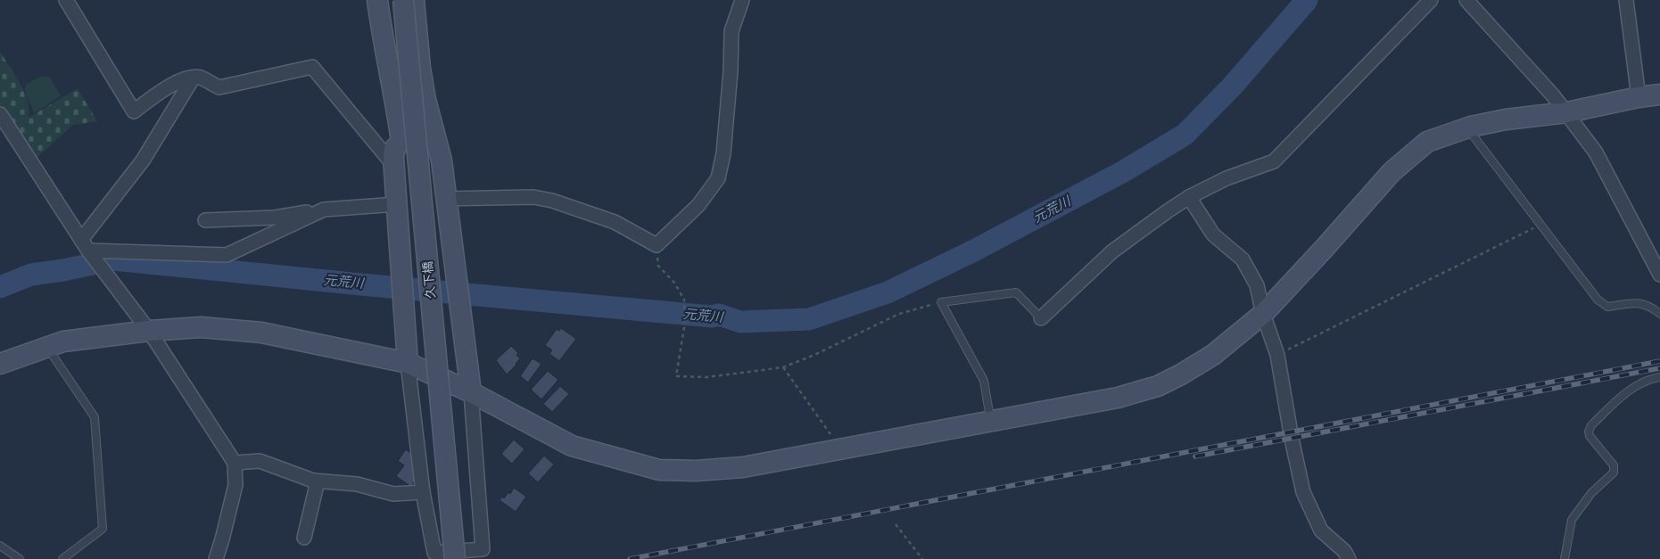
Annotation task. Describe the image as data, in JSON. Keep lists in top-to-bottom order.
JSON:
{
  "streets": {
    "main road": ["久下橋"]
  },
  "water": ["元荒川"]
}
